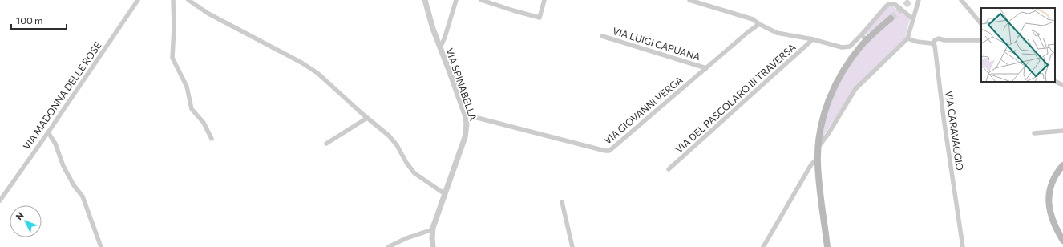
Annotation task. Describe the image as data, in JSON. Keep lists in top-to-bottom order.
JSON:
{
  "streets": {
    "street": [
      "VIA LUIGI CAPUANA",
      "VIA SPINABELLA",
      "VIA MADONNA DELLE ROSE",
      "VIA DEL PASCOLARO III TRAVERSA",
      "VIA GIOVANNI VERGA",
      "VIA CARAVAGGIO"
    ]
  },
  "crossings": [
    ["VIA LUIGI CAPUANA", "VIA GIOVANNI VERGA"],
    ["VIA SPINABELLA", "VIA GIOVANNI VERGA"]
  ],
  "scale_bar": "100 m",
  "north": "top left"
}
